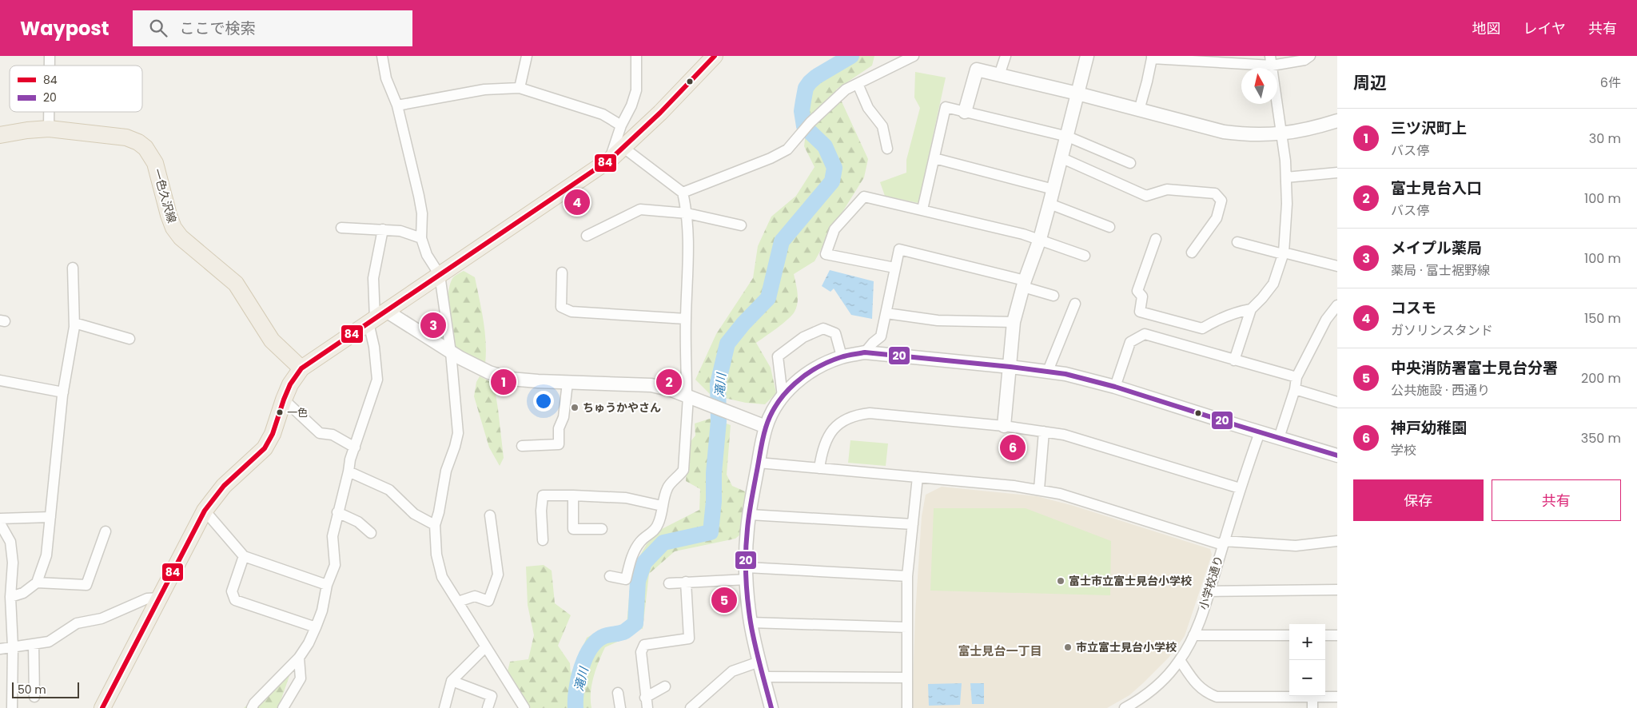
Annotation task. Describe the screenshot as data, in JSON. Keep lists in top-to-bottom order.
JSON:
{
  "streets": {
    "main road": ["一色久沢線"],
    "street": ["小学校通り"]
  },
  "districts": ["富士見台一丁目"],
  "water": ["滝川"],
  "places": [
    "ちゅうかやさん",
    "一色",
    "富士市立富士見台小学校",
    "市立富士見台小学校"
  ],
  "lines": ["transit line 84", "transit line 20"],
  "legend": ["84", "20"],
  "scale_bar": "50 m",
  "north": "top",
  "page": {
    "header": "Waypost",
    "search": "ここで検索",
    "nav": ["地図", "レイヤ", "共有"],
    "heading": ["周辺", "6件"],
    "list": [
      {
        "mark": "1",
        "name": "三ツ沢町上",
        "note": "バス停",
        "value": "30 m"
      },
      {
        "mark": "2",
        "name": "富士見台入口",
        "note": "バス停",
        "value": "100 m"
      },
      {
        "mark": "3",
        "name": "メイプル薬局",
        "note": "薬局 · 富士裾野線",
        "value": "100 m"
      },
      {
        "mark": "4",
        "name": "コスモ",
        "note": "ガソリンスタンド",
        "value": "150 m"
      },
      {
        "mark": "5",
        "name": "中央消防署富士見台分署",
        "note": "公共施設 · 西通り",
        "value": "200 m"
      },
      {
        "mark": "6",
        "name": "神戸幼稚園",
        "note": "学校",
        "value": "350 m"
      }
    ],
    "pins": [
      "4",
      "3",
      "1",
      "2",
      "6",
      "5"
    ],
    "buttons": ["保存", "共有"],
    "map_buttons": ["+", "−"],
    "scale": "50 m"
  }
}
